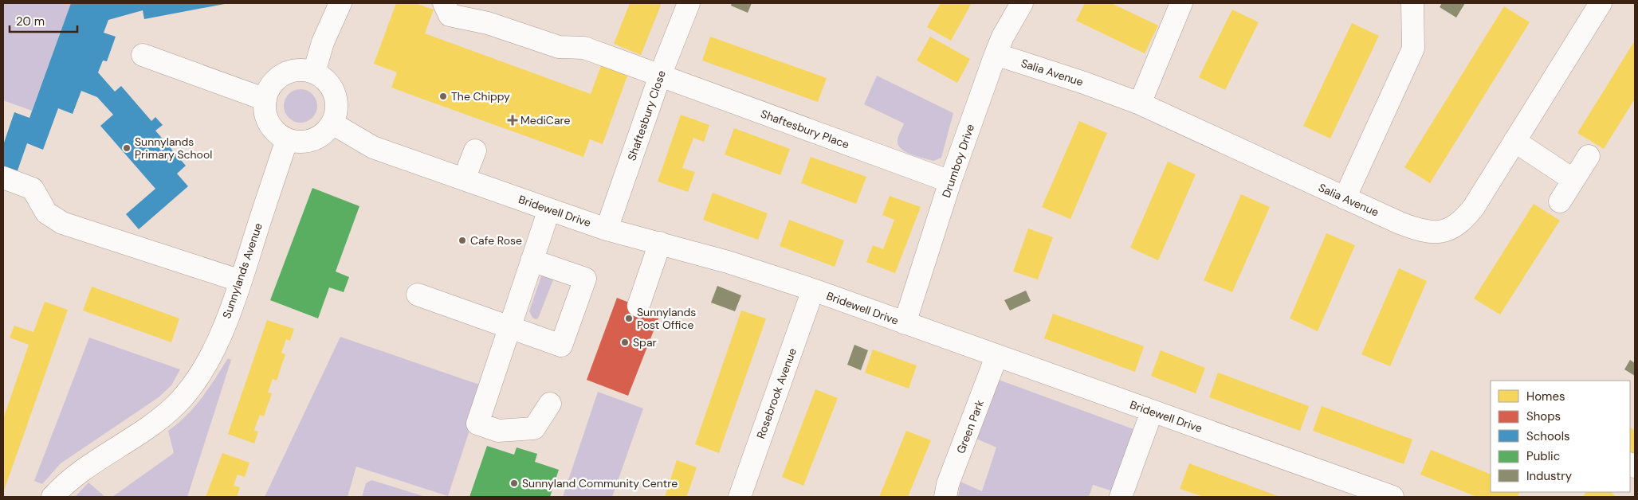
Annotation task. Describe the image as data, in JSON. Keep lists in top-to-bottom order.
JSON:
{
  "streets": {
    "street": [
      "Salia Avenue",
      "Shaftesbury Close",
      "Shaftesbury Place",
      "Drumboy Drive",
      "Bridewell Drive",
      "Sunnylands Avenue",
      "Rosebrook Avenue",
      "Green Park"
    ]
  },
  "crossings": [
    ["Salia Avenue", "Drumboy Drive"],
    ["Shaftesbury Close", "Shaftesbury Place"],
    ["Shaftesbury Close", "Bridewell Drive"],
    ["Shaftesbury Place", "Drumboy Drive"],
    ["Drumboy Drive", "Bridewell Drive"],
    ["Bridewell Drive", "Sunnylands Avenue"],
    ["Bridewell Drive", "Rosebrook Avenue"],
    ["Bridewell Drive", "Green Park"]
  ],
  "places": {
    "other": [
      "The Chippy",
      "Sunnylands Primary School",
      "Cafe Rose",
      "Sunnylands Post Office",
      "Spar",
      "Sunnyland Community Centre"
    ],
    "health": ["MediCare"]
  },
  "legend": [
    "Homes",
    "Shops",
    "Schools",
    "Public",
    "Industry"
  ],
  "scale_bar": "20 m"
}
